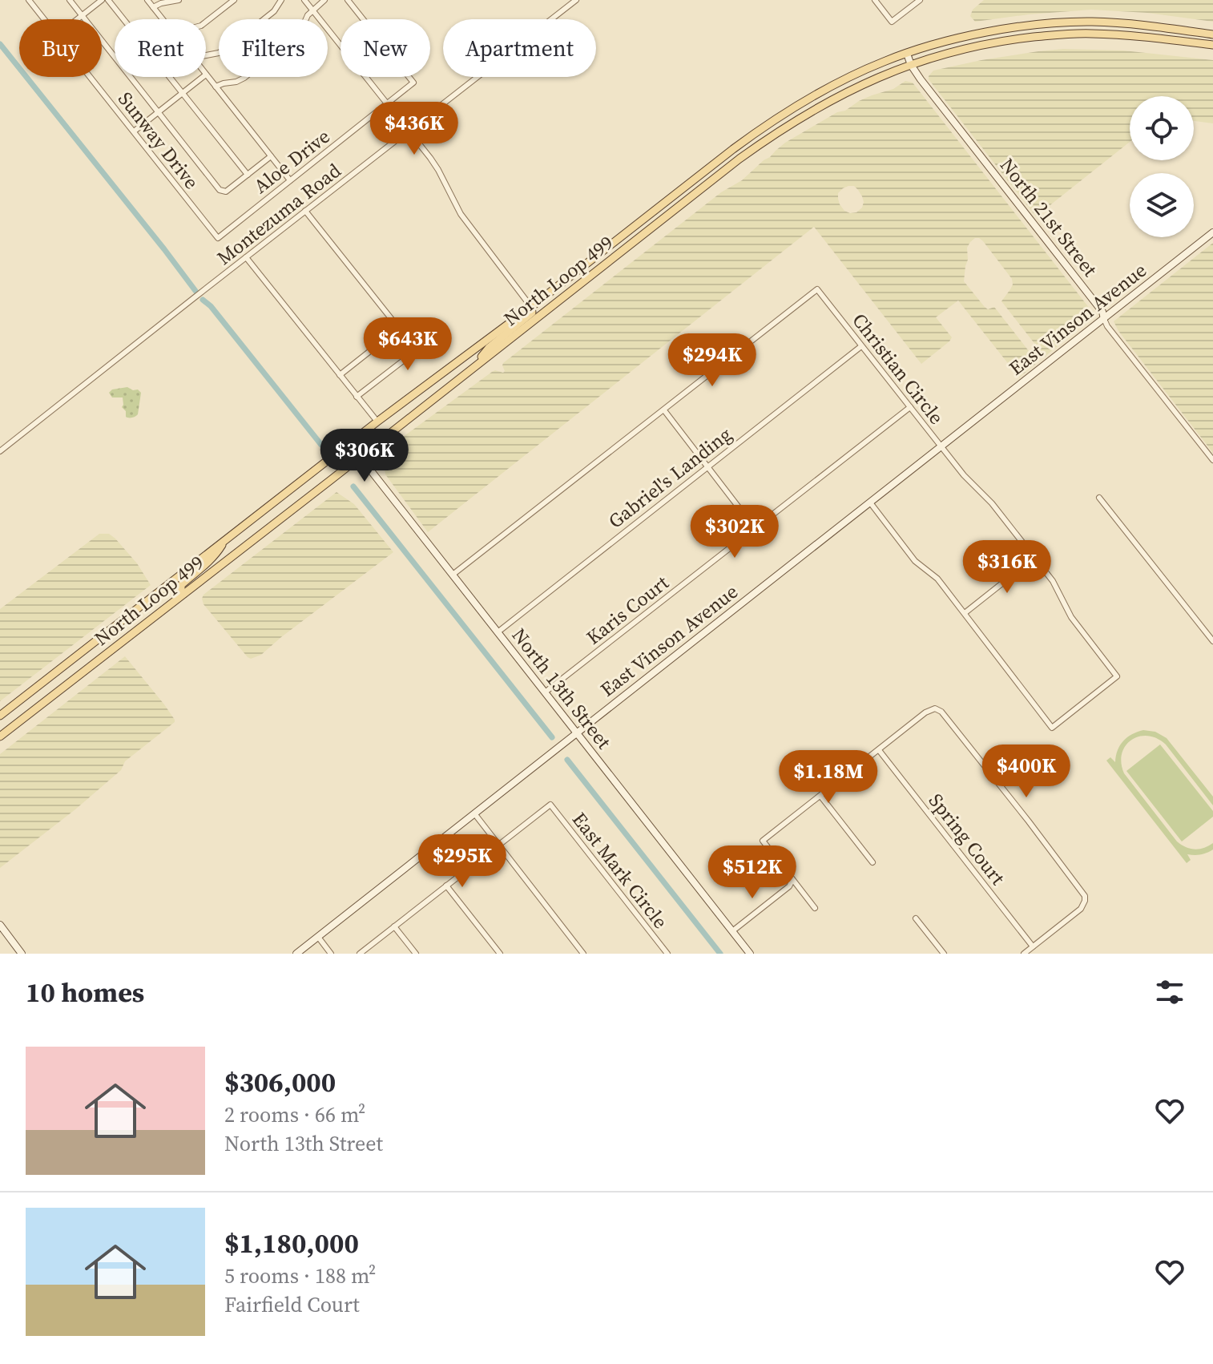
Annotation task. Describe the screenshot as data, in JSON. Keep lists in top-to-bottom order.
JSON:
{
  "streets": {
    "main road": ["North Loop 499"],
    "street": [
      "Sunway Drive",
      "Aloe Drive",
      "Montezuma Road",
      "North 21st Street",
      "East Vinson Avenue",
      "Christian Circle",
      "Gabriel's Landing",
      "Karis Court",
      "North 13th Street",
      "Spring Court",
      "East Mark Circle"
    ]
  },
  "crossings": [
    ["Sunway Drive", "Aloe Drive"],
    ["North 21st Street", "North Loop 499"],
    ["North 21st Street", "East Vinson Avenue"],
    ["North Loop 499", "North 13th Street"],
    ["East Vinson Avenue", "Christian Circle"],
    ["East Vinson Avenue", "North 13th Street"],
    ["Christian Circle", "Gabriel's Landing"],
    ["Christian Circle", "Karis Court"],
    ["Christian Circle", "North 13th Street"],
    ["Gabriel's Landing", "North 13th Street"],
    ["Karis Court", "North 13th Street"]
  ],
  "page": {
    "chip": [
      "Buy",
      "Rent",
      "Filters",
      "New",
      "Apartment"
    ],
    "price": [
      "$436K",
      "$643K",
      "$294K",
      "$306K",
      "$302K",
      "$316K",
      "$400K",
      "$1.18M",
      "$295K",
      "$512K"
    ],
    "heading": "10 homes",
    "list": [
      {
        "name": "$306,000",
        "note": "2 rooms · 66 m² · North 13th Street"
      },
      {
        "name": "$1,180,000",
        "note": "5 rooms · 188 m² · Fairfield Court"
      }
    ]
  }
}
